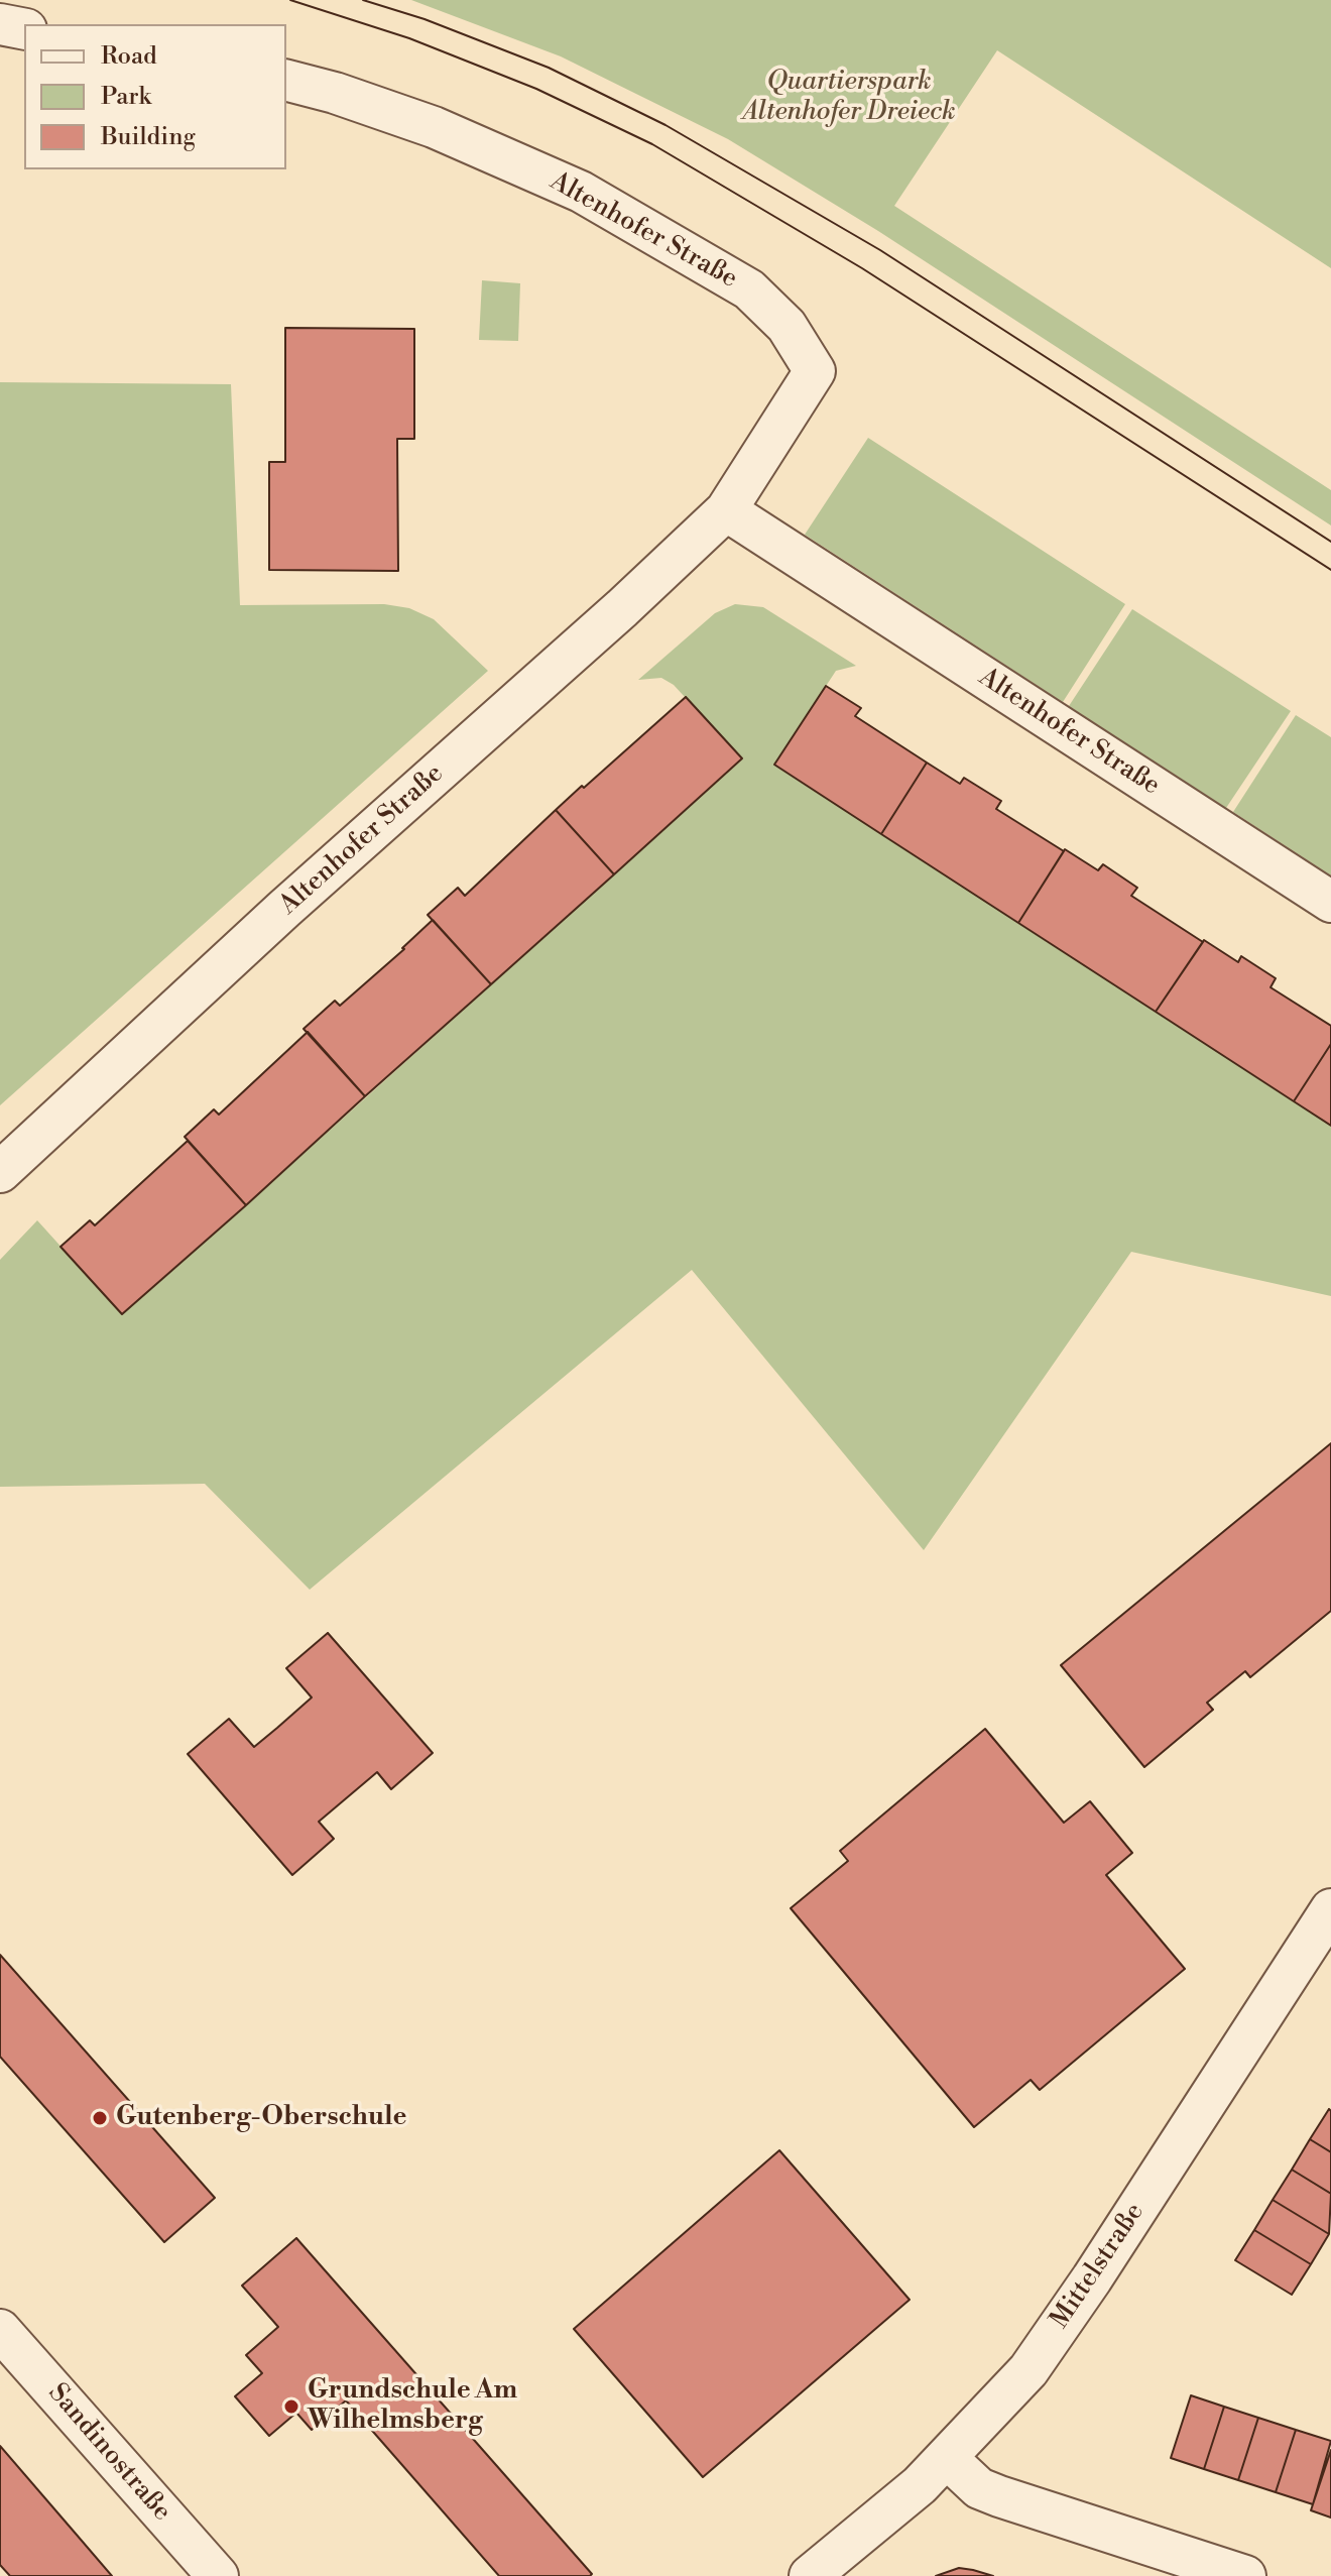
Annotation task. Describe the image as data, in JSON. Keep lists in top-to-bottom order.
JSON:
{
  "streets": {
    "street": ["Altenhofer Straße", "Mittelstraße", "Sandinostraße"]
  },
  "parks": ["Quartierspark Altenhofer Dreieck"],
  "places": ["Gutenberg-Oberschule", "Grundschule Am Wilhelmsberg"],
  "legend": ["Road", "Park", "Building"]
}
